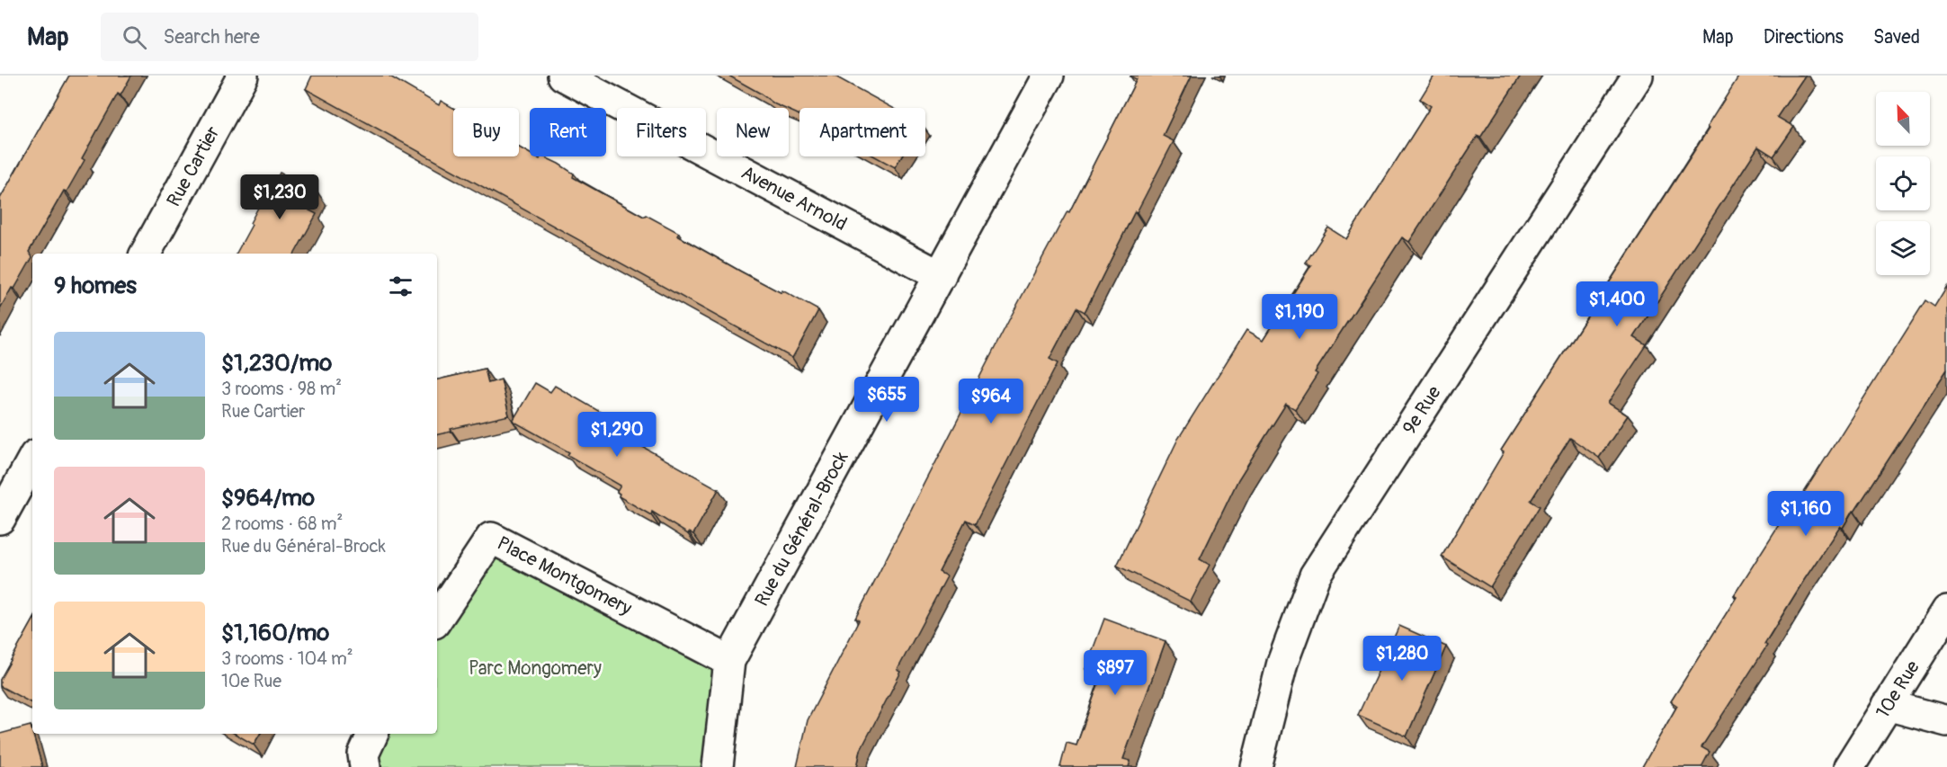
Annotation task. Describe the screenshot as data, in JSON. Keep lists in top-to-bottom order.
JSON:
{
  "streets": {
    "street": [
      "Rue Cartier",
      "Avenue Arnold",
      "9e Rue",
      "Rue du Général-Brock",
      "Place Montgomery",
      "10e Rue"
    ]
  },
  "crossings": [
    ["Avenue Arnold", "Rue du Général-Brock"],
    ["Rue du Général-Brock", "Place Montgomery"]
  ],
  "parks": ["Parc Mongomery"],
  "north": "top left",
  "page": {
    "header": "Map",
    "search": "Search here",
    "nav": ["Map", "Directions", "Saved"],
    "chip": [
      "Buy",
      "Rent",
      "Filters",
      "New",
      "Apartment"
    ],
    "price": [
      "$1,230",
      "$1,400",
      "$1,190",
      "$655",
      "$964",
      "$1,290",
      "$1,160",
      "$1,280",
      "$897"
    ],
    "heading": "9 homes",
    "list": [
      {
        "name": "$1,230/mo",
        "note": "3 rooms · 98 m² · Rue Cartier"
      },
      {
        "name": "$964/mo",
        "note": "2 rooms · 68 m² · Rue du Général-Brock"
      },
      {
        "name": "$1,160/mo",
        "note": "3 rooms · 104 m² · 10e Rue"
      }
    ]
  }
}
